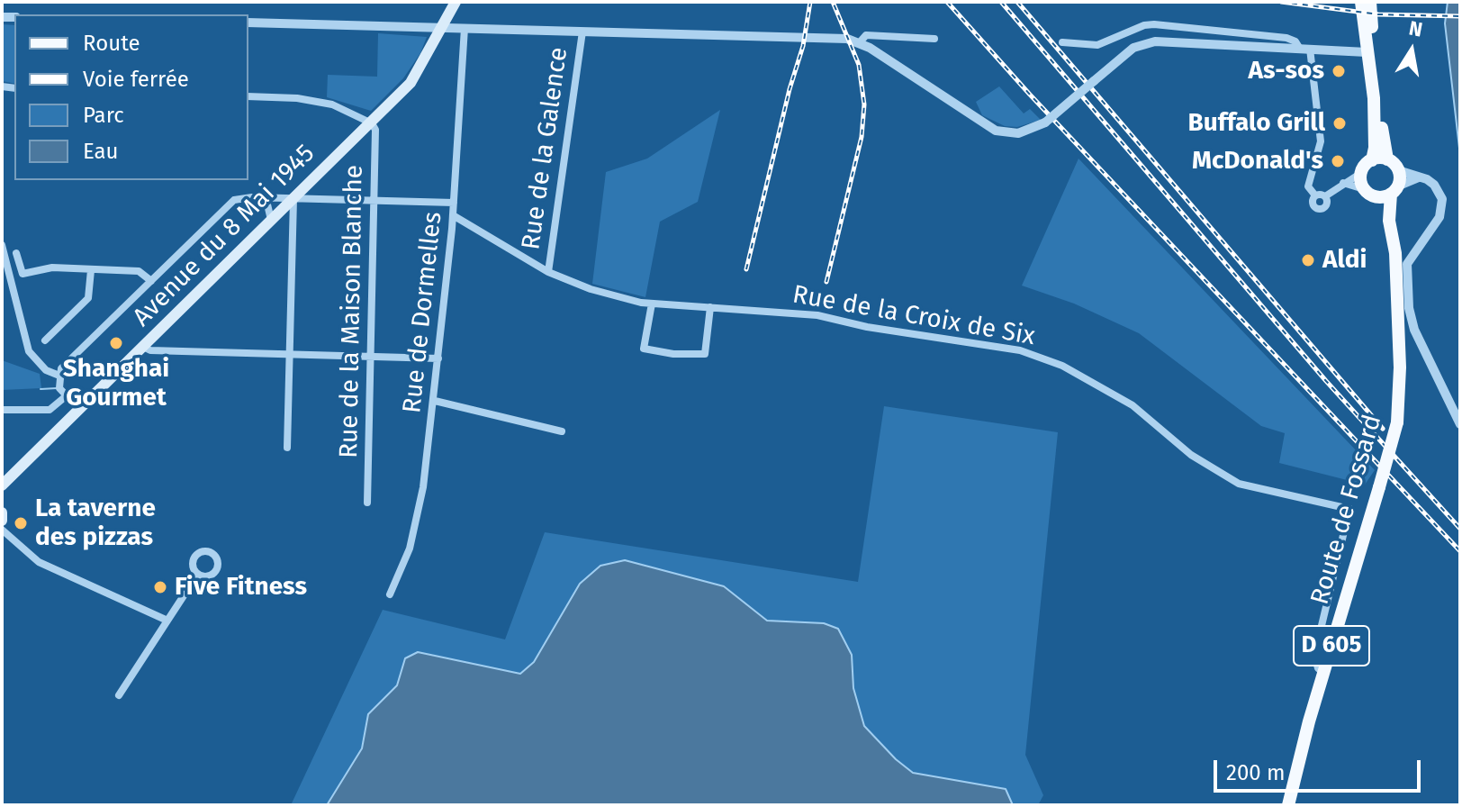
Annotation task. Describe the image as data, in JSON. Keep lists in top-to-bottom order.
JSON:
{
  "streets": {
    "main road": ["Avenue du 8 Mai 1945", "Route de Fossard", "D 605"],
    "street": [
      "Rue de la Galence",
      "Rue de la Maison Blanche",
      "Rue de Dormelles",
      "Rue de la Croix de Six"
    ]
  },
  "crossings": [
    ["Rue de la Galence", "Rue de la Croix de Six"],
    ["Avenue du 8 Mai 1945", "Rue de la Maison Blanche"],
    ["Rue de Dormelles", "Rue de la Croix de Six"],
    ["Rue de la Croix de Six", "Route de Fossard"]
  ],
  "places": [
    "As-sos",
    "Buffalo Grill",
    "McDonald's",
    "Aldi",
    "Shanghai Gourmet",
    "La taverne des pizzas",
    "Five Fitness"
  ],
  "legend": [
    "Route",
    "Voie ferrée",
    "Parc",
    "Eau"
  ],
  "scale_bar": "200 m",
  "north": "top"
}
